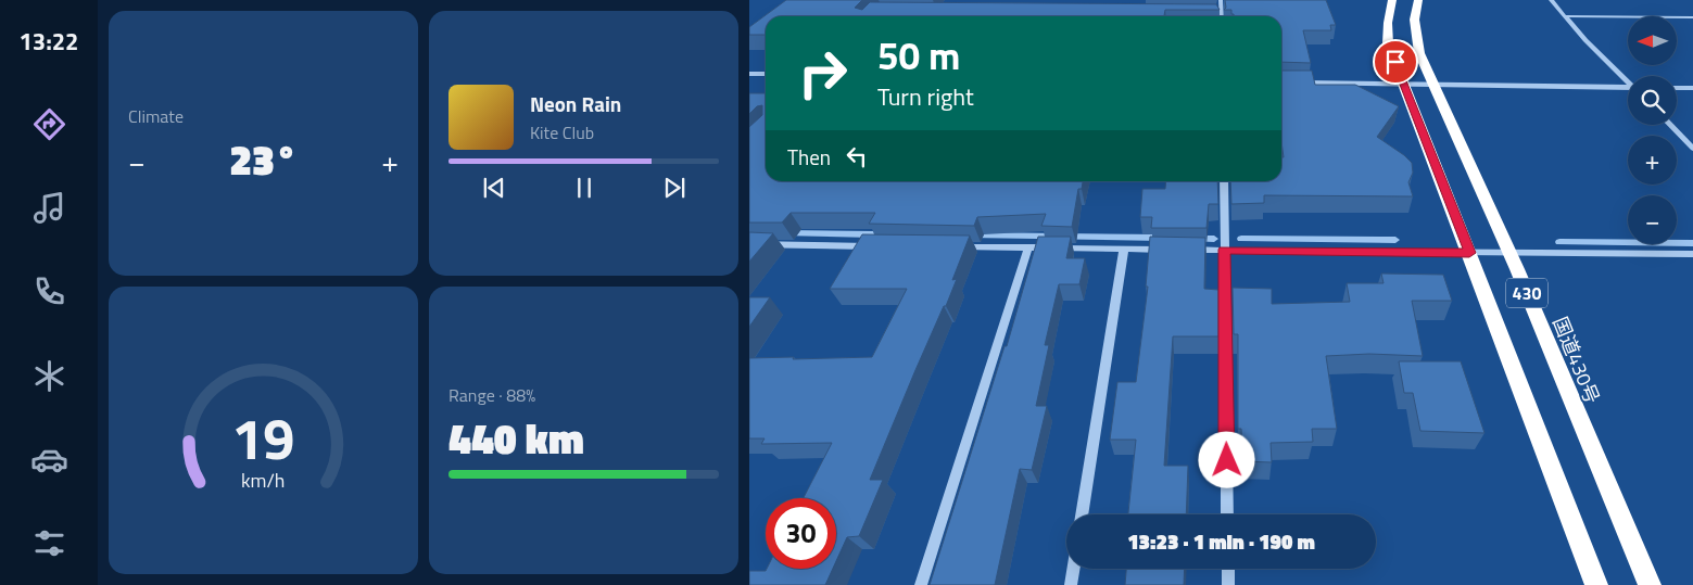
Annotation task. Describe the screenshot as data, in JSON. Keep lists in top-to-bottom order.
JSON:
{
  "streets": {
    "highway": ["430", "国道430号"]
  },
  "north": "left",
  "page": {
    "tabs": "13:22",
    "tile": [
      "Climate",
      ["Range · 88%", "440 km"]
    ],
    "map_buttons": ["+", "−"],
    "turn": ["50 m", "Turn right"],
    "song": ["Neon Rain", "Kite Club"],
    "then": "Then",
    "heat": ["−", "23°", "+"],
    "limit": "30",
    "trip": "13:23 · 1 min · 190 m",
    "gauge": ["19", "km/h"]
  }
}
